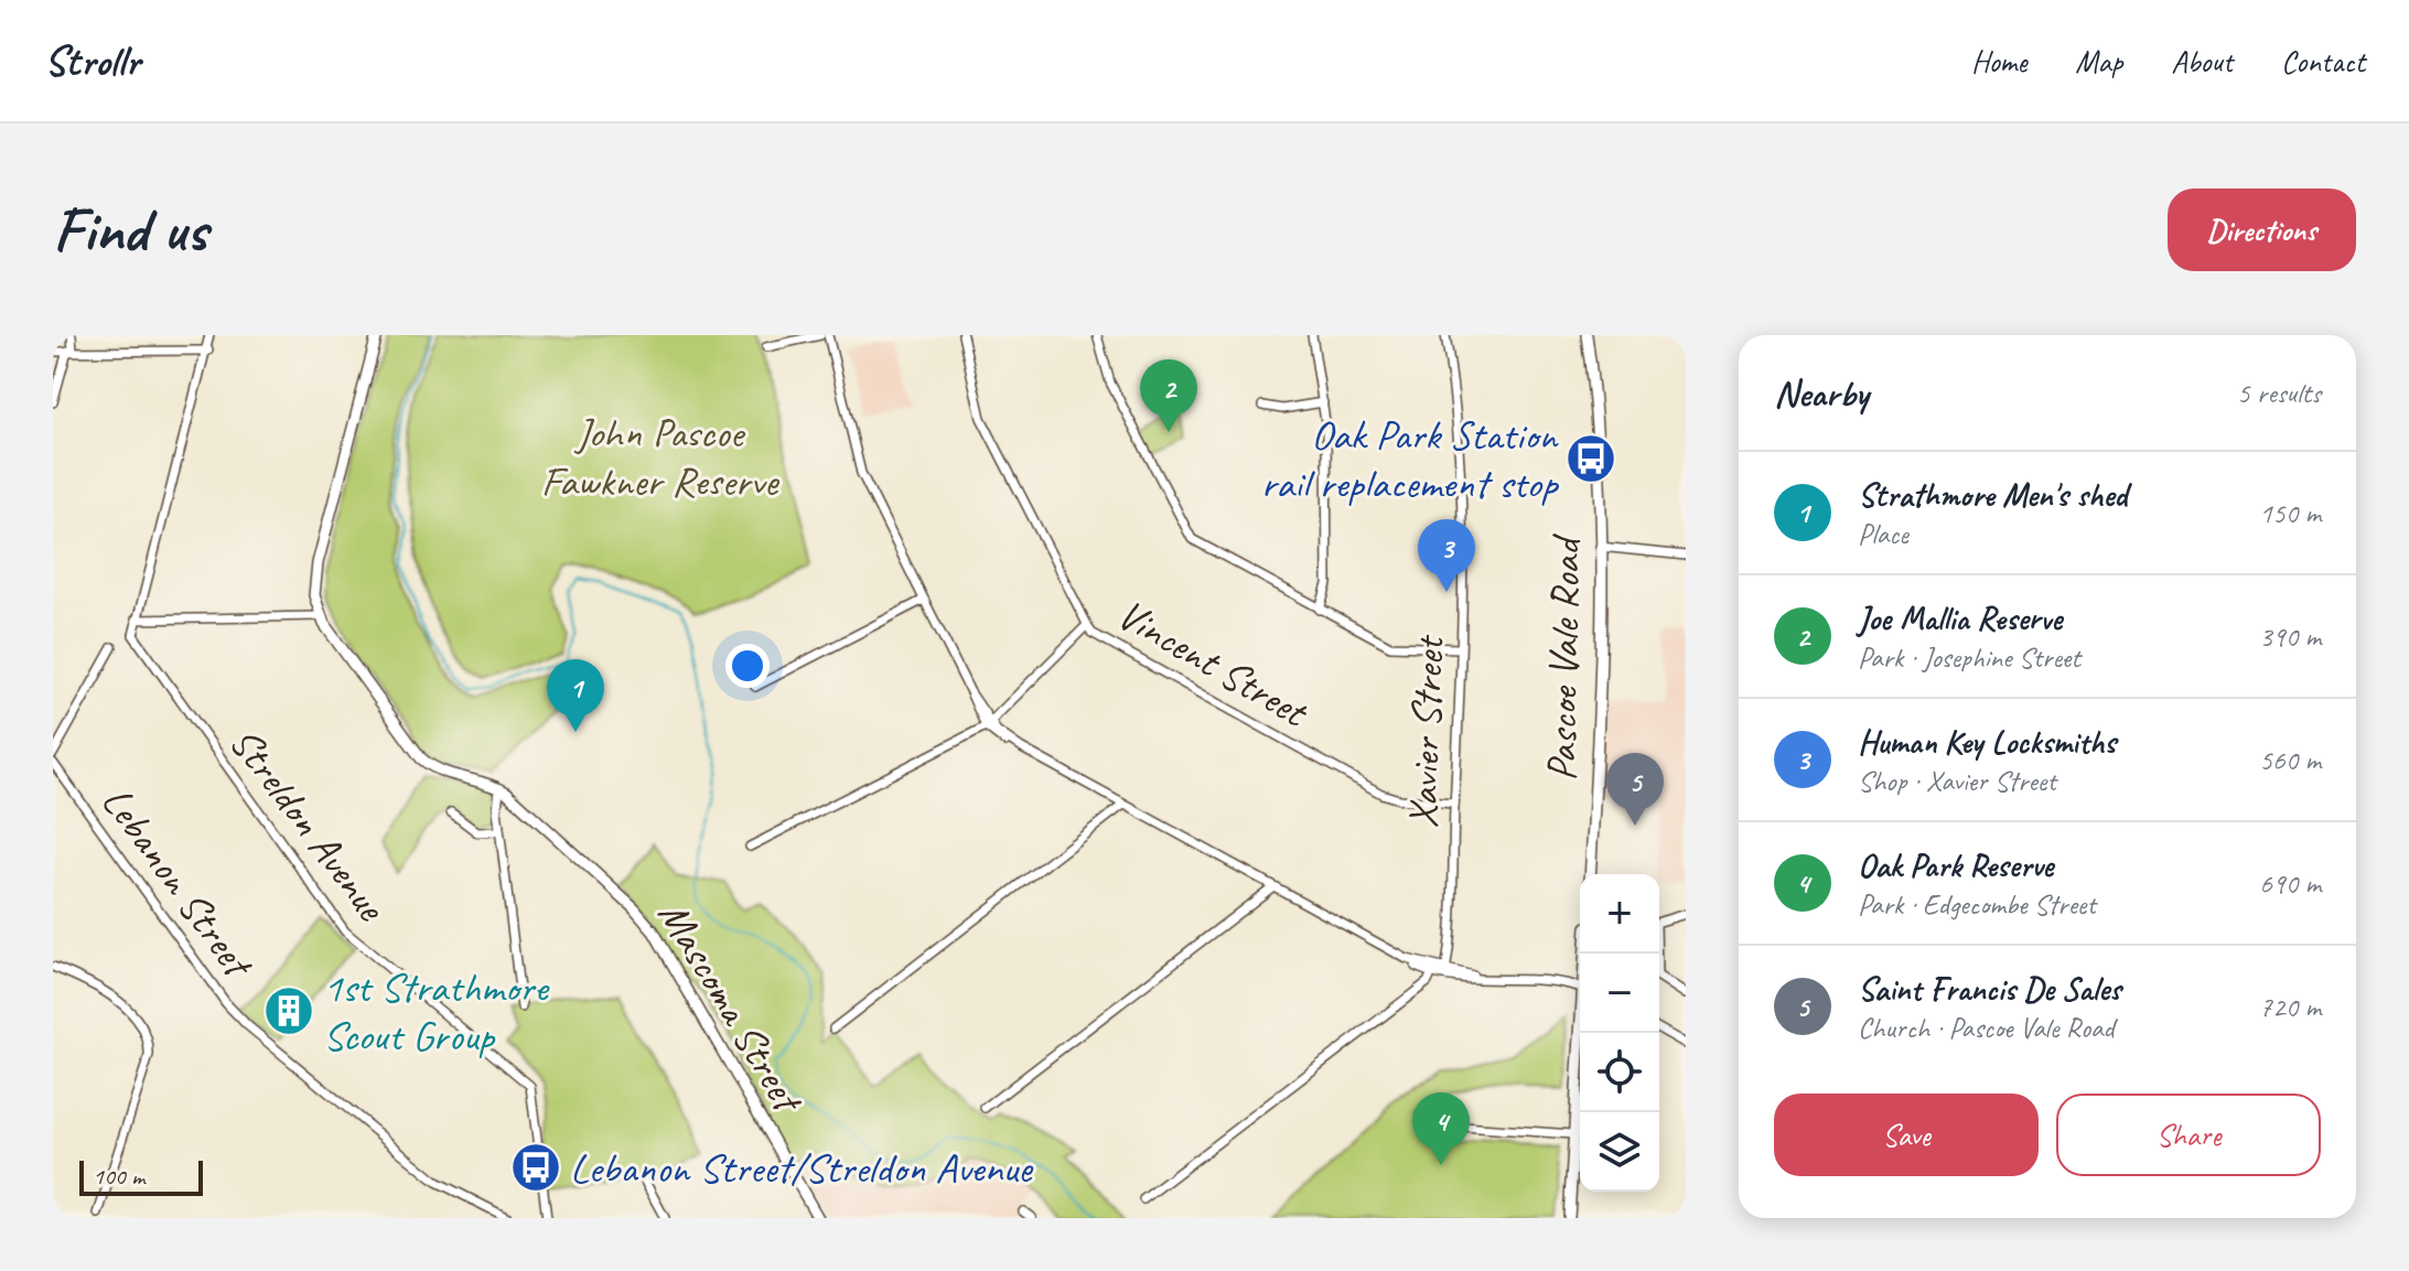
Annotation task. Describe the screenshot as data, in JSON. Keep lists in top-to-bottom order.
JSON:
{
  "streets": {
    "main road": ["Pascoe Vale Road", "Mascoma Street"],
    "street": [
      "Vincent Street",
      "Xavier Street",
      "Streldon Avenue",
      "Lebanon Street"
    ]
  },
  "crossings": [
    ["Vincent Street", "Xavier Street"]
  ],
  "parks": ["John Pascoe Fawkner Reserve"],
  "places": {
    "bus stop": ["Oak Park Station rail replacement stop", "Lebanon Street/Streldon Avenue"],
    "building": ["1st Strathmore Scout Group"]
  },
  "scale_bar": "100 m",
  "page": {
    "header": "Strollr",
    "nav": [
      "Home",
      "Map",
      "About",
      "Contact"
    ],
    "buttons": [
      "Directions",
      ["Save", "Share"]
    ],
    "title": "Find us",
    "heading": ["Nearby", "5 results"],
    "pins": [
      "2",
      "3",
      "1",
      "5",
      "4"
    ],
    "list": [
      {
        "mark": "1",
        "name": "Strathmore Men's shed",
        "note": "Place",
        "value": "150 m"
      },
      {
        "mark": "2",
        "name": "Joe Mallia Reserve",
        "note": "Park · Josephine Street",
        "value": "390 m"
      },
      {
        "mark": "3",
        "name": "Human Key Locksmiths",
        "note": "Shop · Xavier Street",
        "value": "560 m"
      },
      {
        "mark": "4",
        "name": "Oak Park Reserve",
        "note": "Park · Edgecombe Street",
        "value": "690 m"
      },
      {
        "mark": "5",
        "name": "Saint Francis De Sales",
        "note": "Church · Pascoe Vale Road",
        "value": "720 m"
      }
    ],
    "map_buttons": ["+", "−"],
    "scale": "100 m"
  }
}
